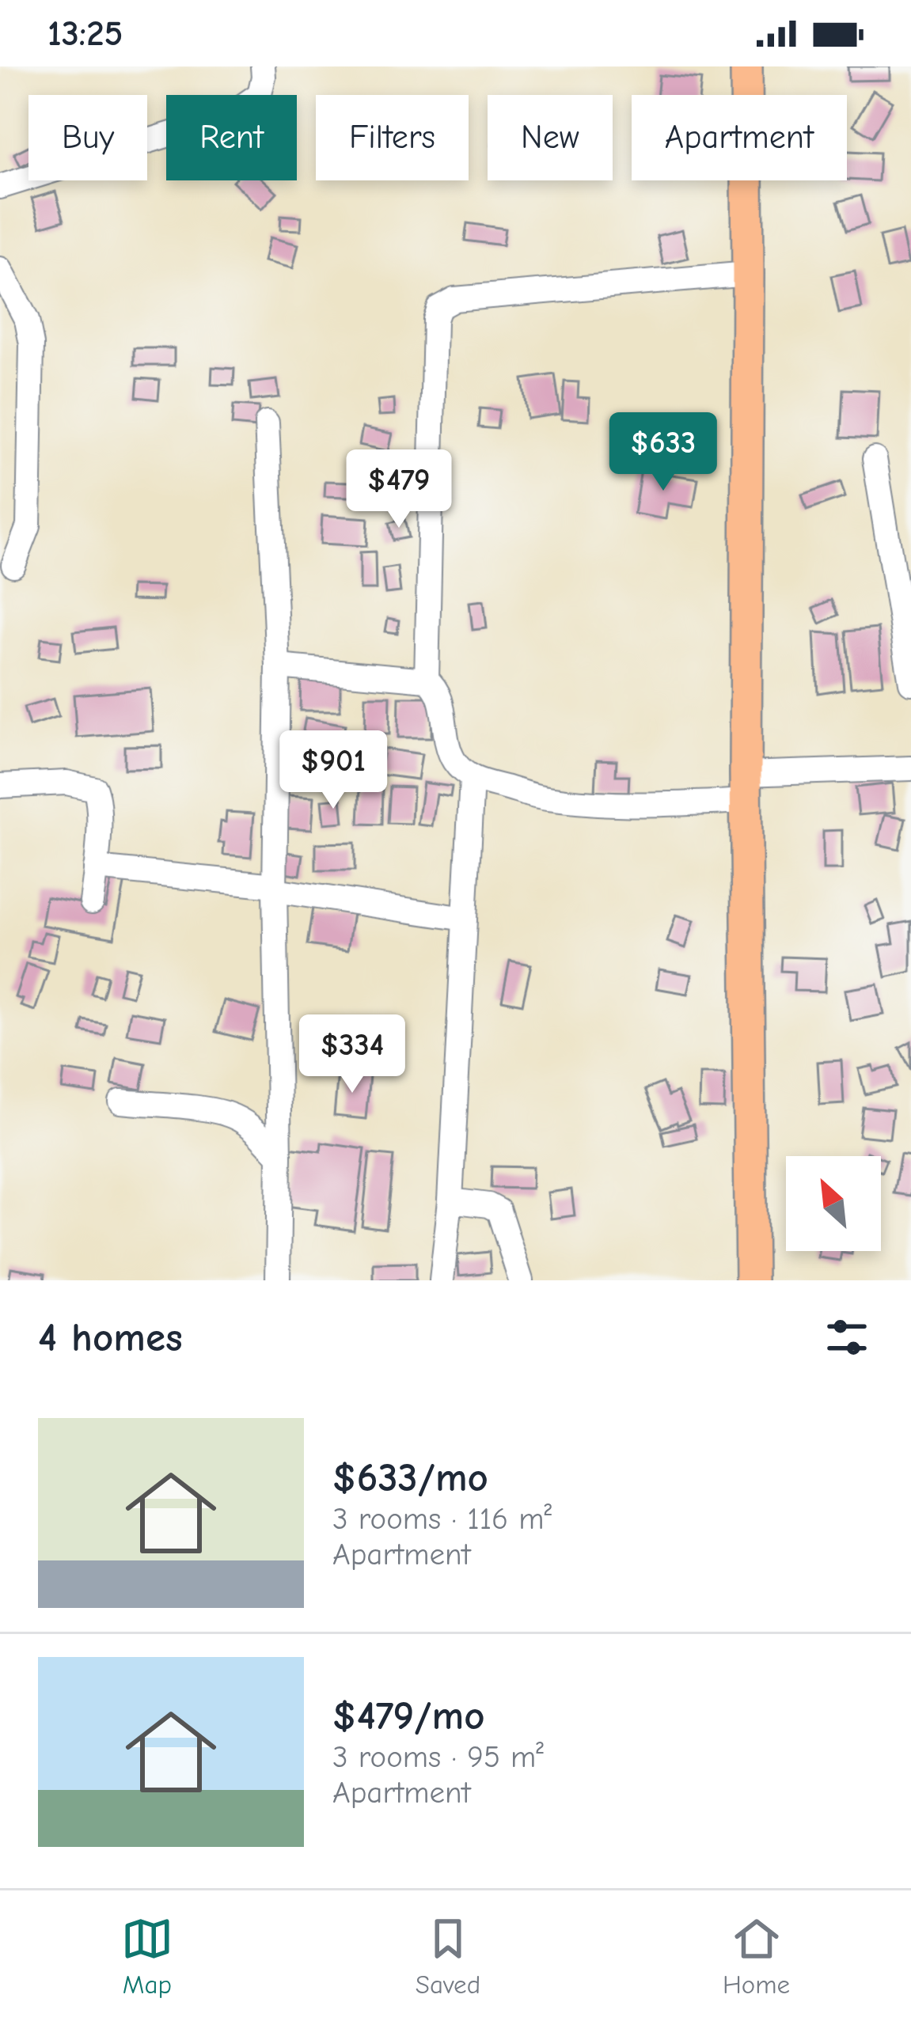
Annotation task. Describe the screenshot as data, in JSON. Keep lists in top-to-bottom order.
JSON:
{
  "north": "top left",
  "page": {
    "status": "13:25",
    "chip": [
      "Buy",
      "Rent",
      "Filters",
      "New",
      "Apartment"
    ],
    "price": [
      "$633",
      "$479",
      "$901",
      "$334"
    ],
    "heading": "4 homes",
    "list": [
      {
        "name": "$633/mo",
        "note": "3 rooms · 116 m² · Apartment"
      },
      {
        "name": "$479/mo",
        "note": "3 rooms · 95 m² · Apartment"
      }
    ],
    "tabs": ["Map", "Saved", "Home"]
  }
}
